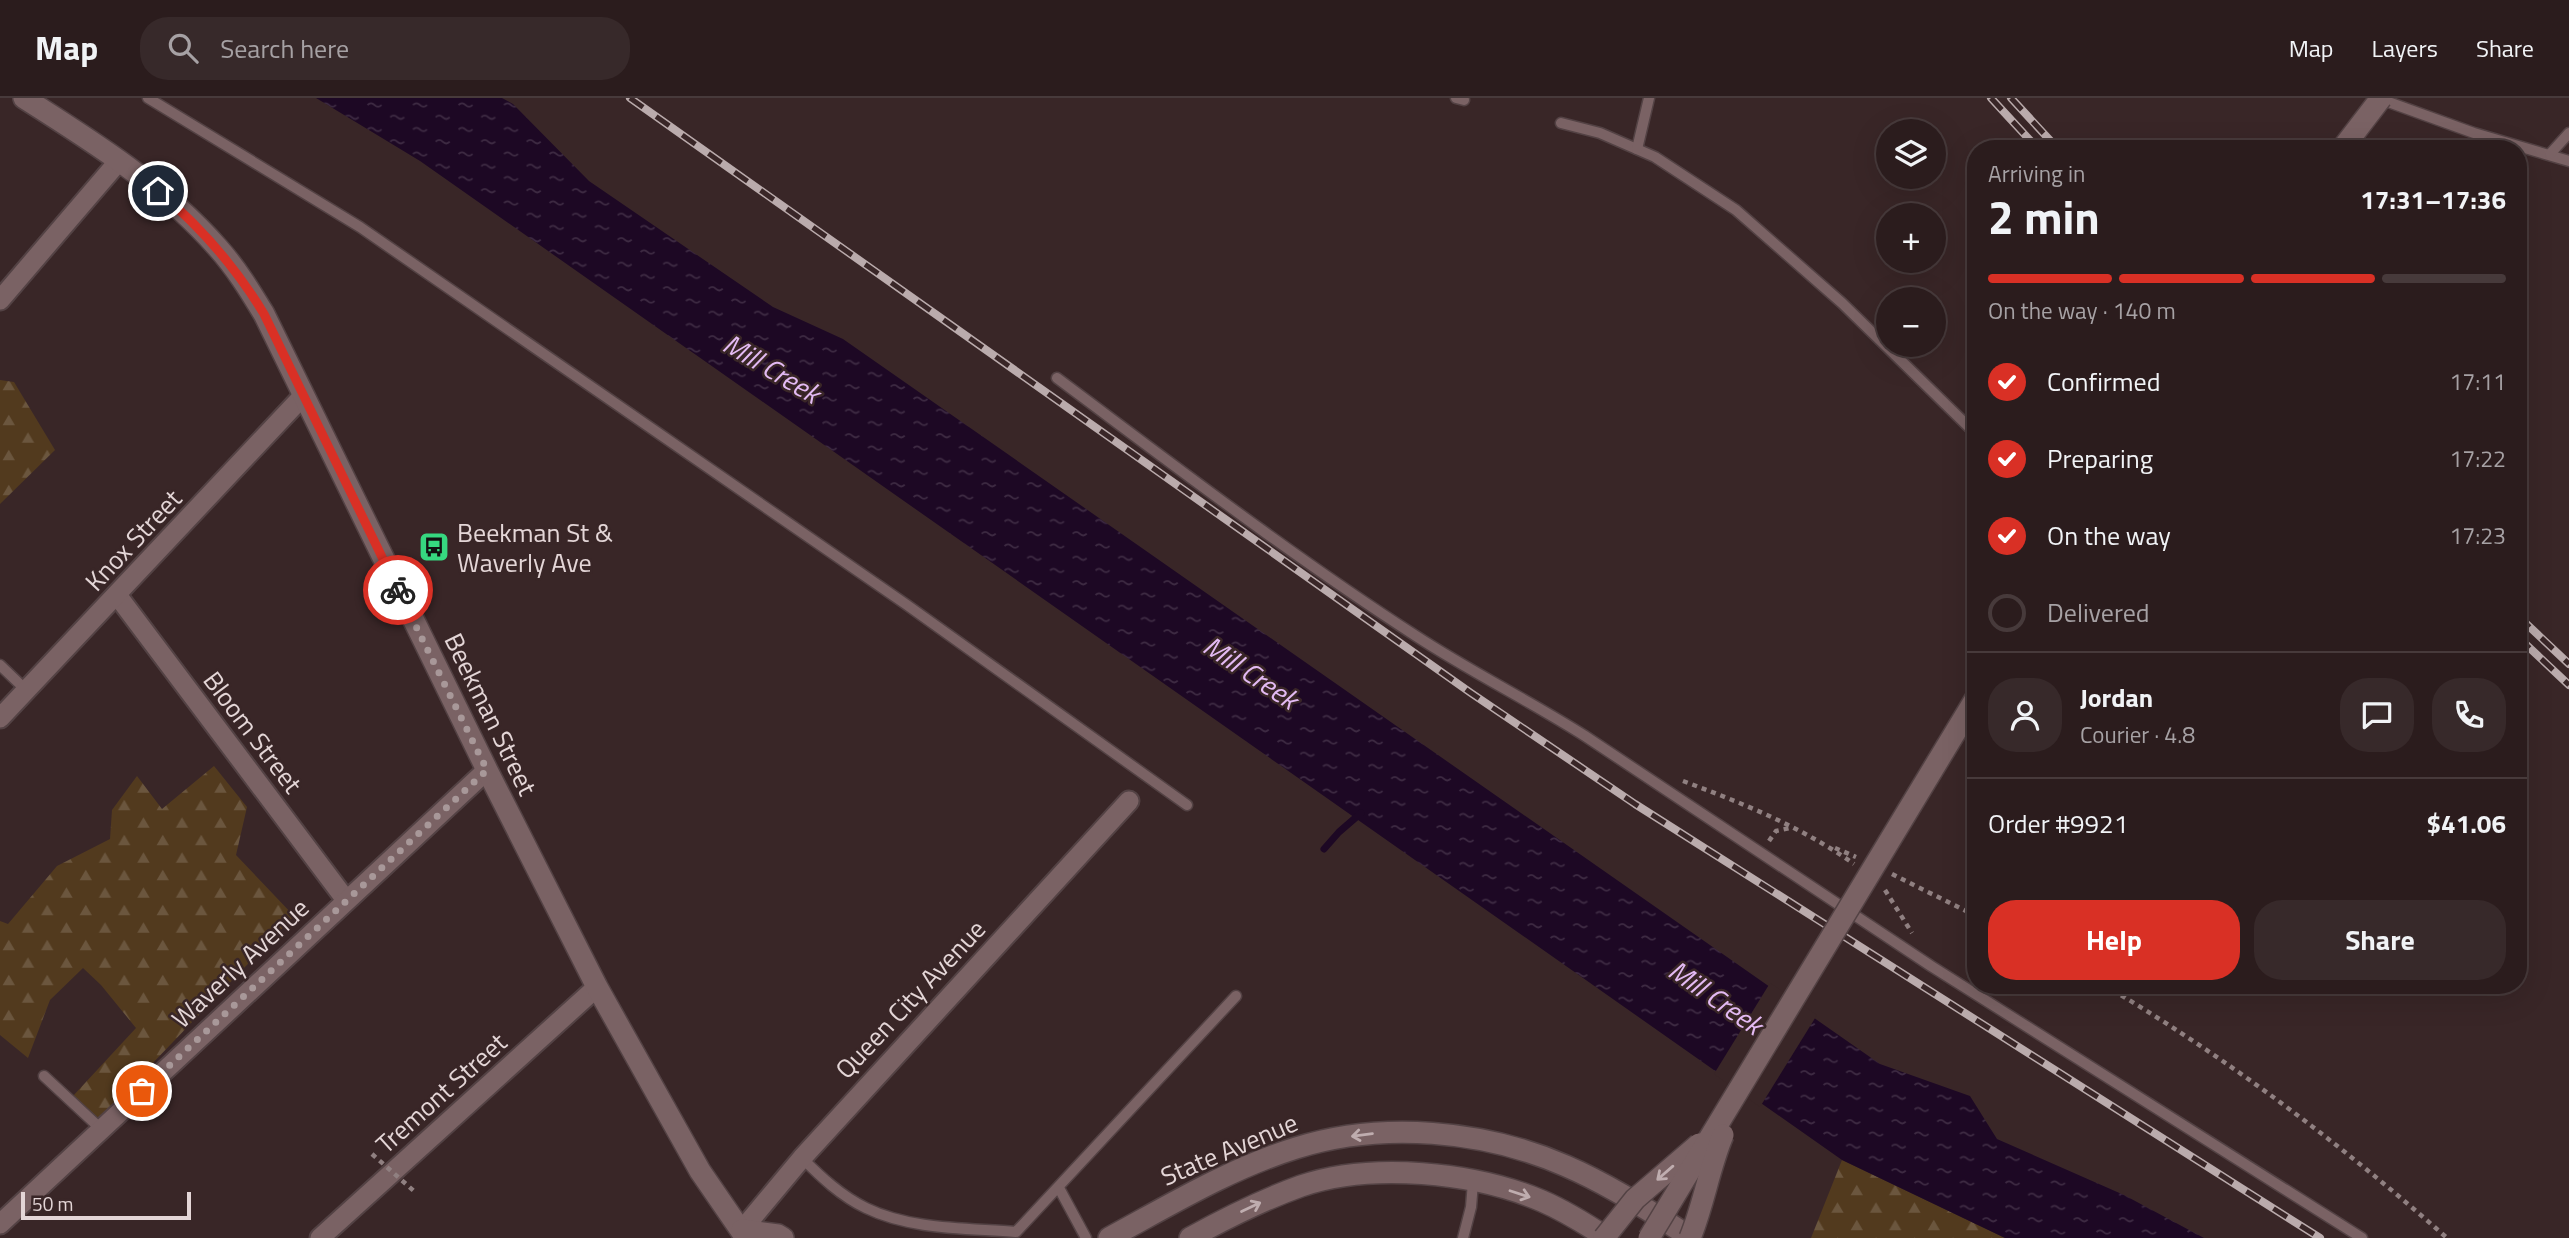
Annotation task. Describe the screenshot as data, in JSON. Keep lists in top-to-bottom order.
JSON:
{
  "streets": {
    "main road": ["Beekman Street", "State Avenue"],
    "street": [
      "Knox Street",
      "Bloom Street",
      "Waverly Avenue",
      "Queen City Avenue",
      "Tremont Street"
    ]
  },
  "crossings": [
    ["Knox Street", "Beekman Street"],
    ["Knox Street", "Bloom Street"],
    ["Beekman Street", "Waverly Avenue"],
    ["Beekman Street", "Queen City Avenue"],
    ["Beekman Street", "Tremont Street"],
    ["Bloom Street", "Waverly Avenue"]
  ],
  "water": ["Mill Creek"],
  "places": {
    "bus stop": ["Beekman St & Waverly Ave"]
  },
  "scale_bar": "50 m",
  "page": {
    "header": "Map",
    "search": "Search here",
    "nav": ["Map", "Layers", "Share"],
    "map_buttons": ["+", "−"],
    "heading": ["2 min", "Arriving in", "17:31–17:36"],
    "panel": [
      "Jordan",
      "Courier · 4.8",
      "Order #9921",
      "$41.06"
    ],
    "bar": "On the way · 140 m",
    "list": [
      ["Confirmed", "17:11"],
      ["Preparing", "17:22"],
      ["On the way", "17:23"],
      "Delivered"
    ],
    "buttons": ["Help", "Share"],
    "scale": "50 m"
  }
}
